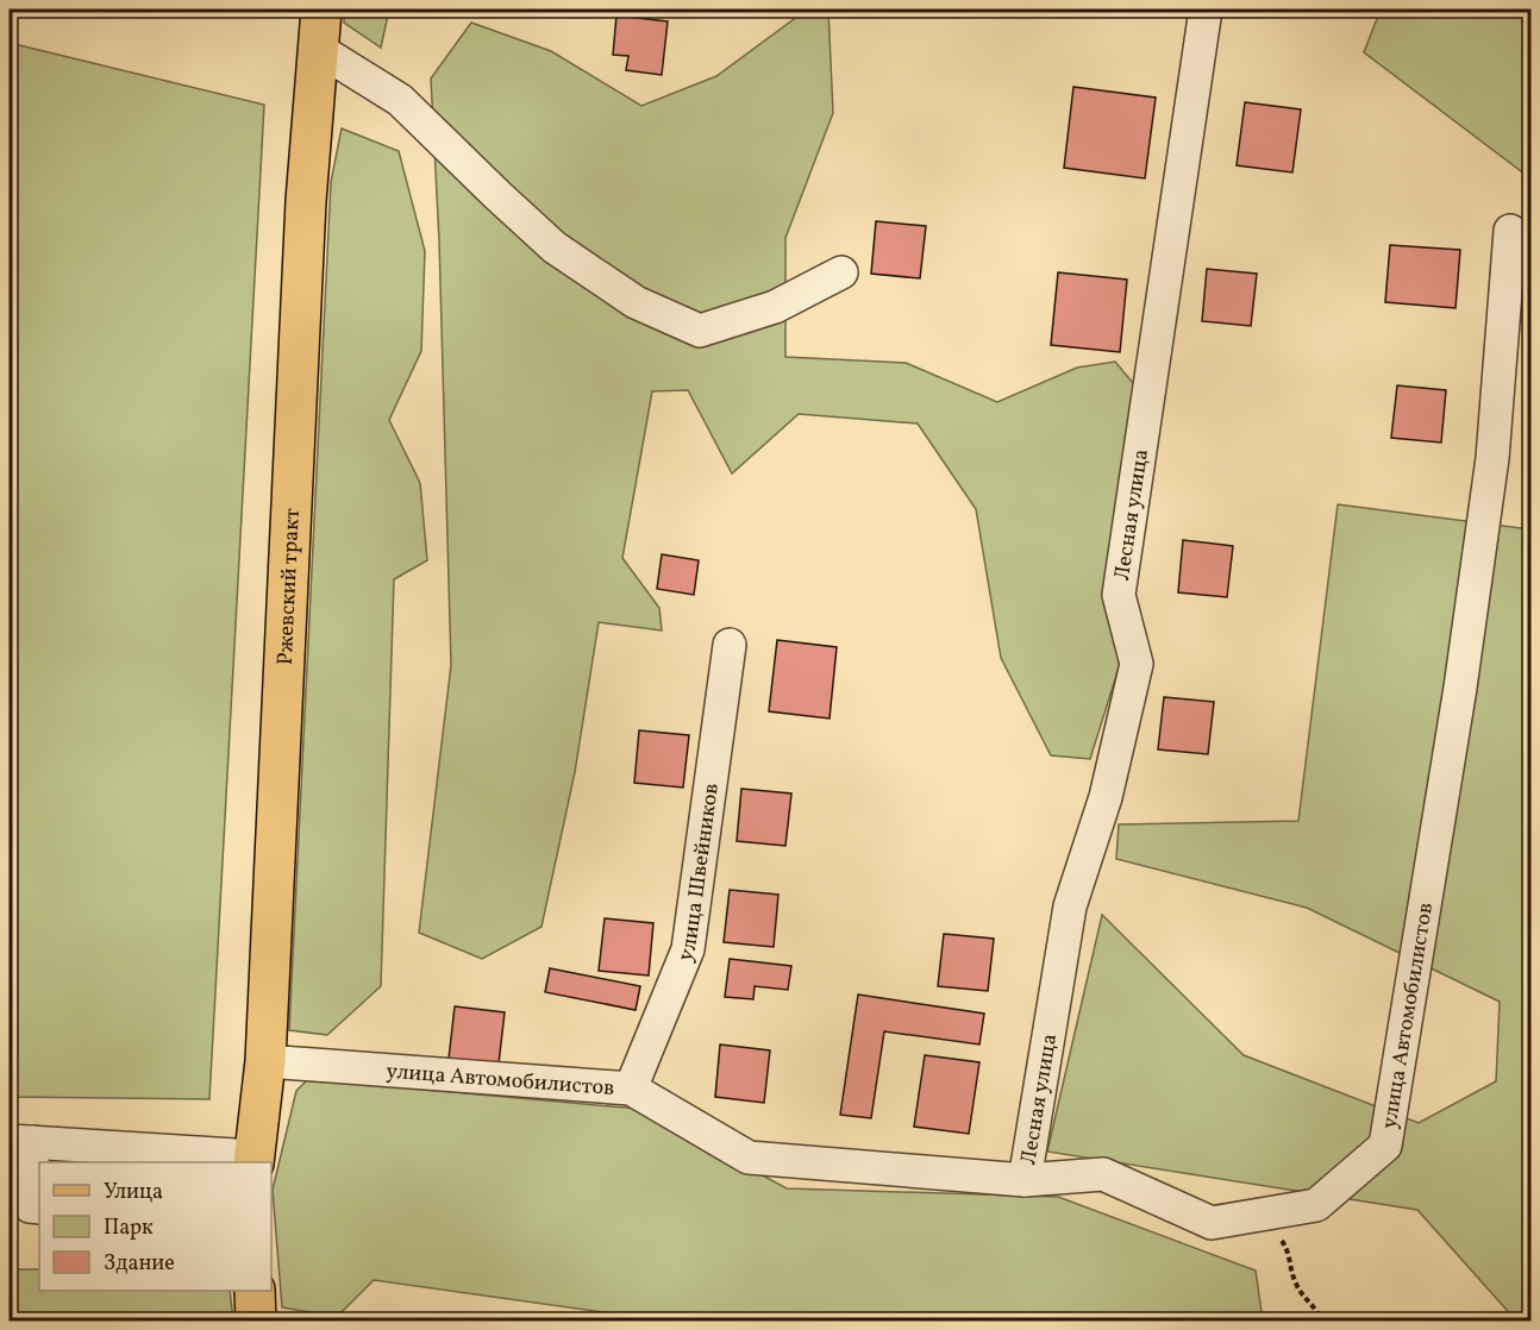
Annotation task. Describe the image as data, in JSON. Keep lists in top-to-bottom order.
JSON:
{
  "streets": {
    "main road": ["Ржевский тракт"],
    "street": ["Лесная улица", "улица Швейников", "улица Автомобилистов"]
  },
  "crossings": [
    ["Лесная улица", "улица Автомобилистов"],
    ["Ржевский тракт", "улица Автомобилистов"],
    ["улица Швейников", "улица Автомобилистов"]
  ],
  "legend": ["Улица", "Парк", "Здание"]
}
